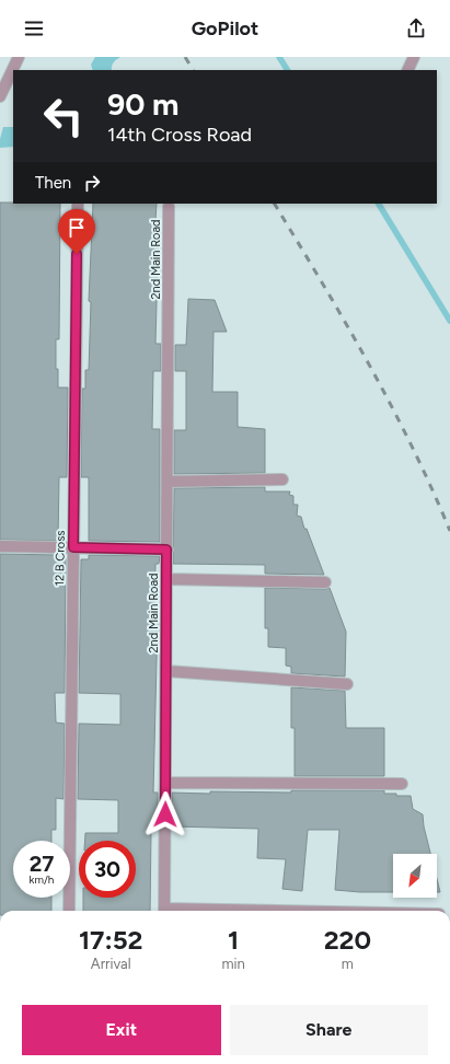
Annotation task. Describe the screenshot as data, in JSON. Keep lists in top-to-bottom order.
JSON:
{
  "streets": {
    "street": ["2nd Main Road", "12 B Cross"]
  },
  "north": "bottom left",
  "page": {
    "header": "GoPilot",
    "turn": ["90 m", "14th Cross Road"],
    "then": "Then",
    "speed": "27 km/h",
    "limit": "30",
    "eta": [
      "17:52",
      "Arrival",
      "1",
      "min",
      "220",
      "m"
    ],
    "buttons": ["Exit", "Share"]
  }
}
